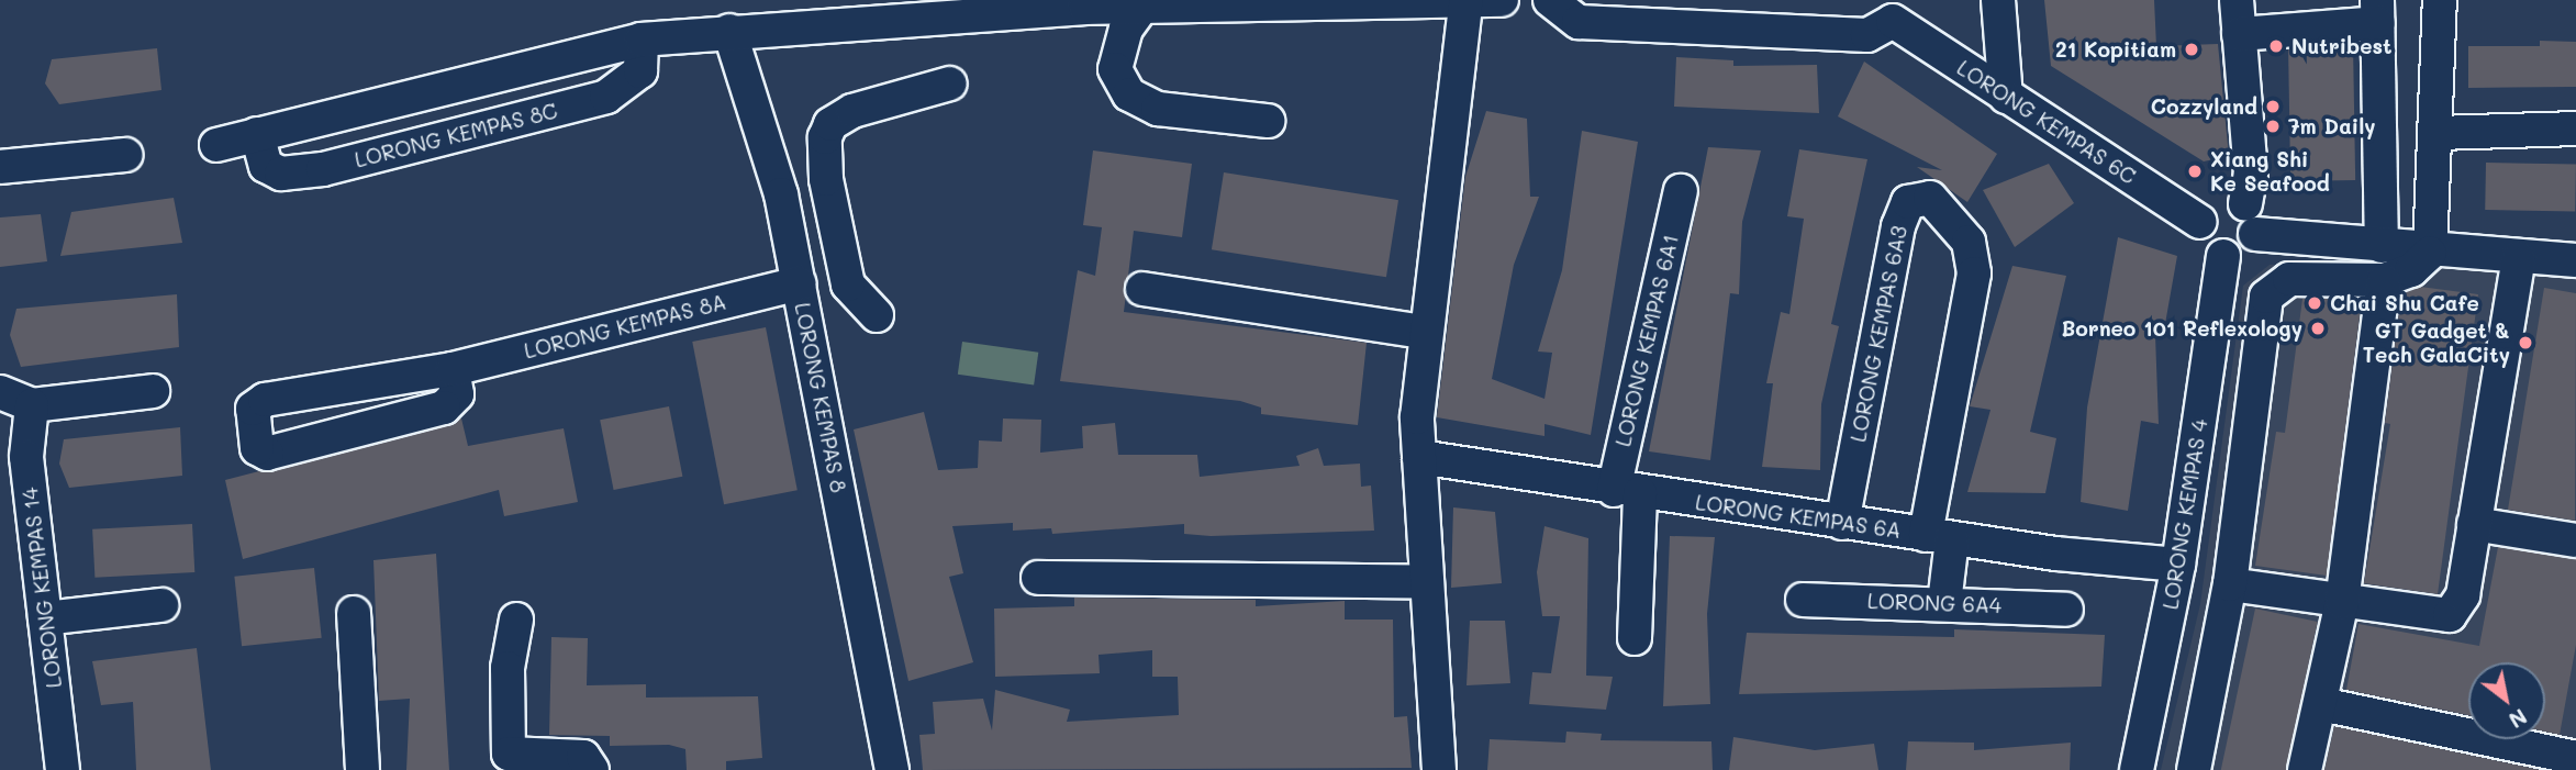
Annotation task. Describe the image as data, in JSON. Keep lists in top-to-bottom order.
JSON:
{
  "streets": {
    "street": [
      "LORONG KEMPAS 6C",
      "LORONG KEMPAS 8C",
      "LORONG KEMPAS 8A",
      "LORONG KEMPAS 6A3",
      "LORONG KEMPAS 6A1",
      "LORONG KEMPAS 8",
      "LORONG KEMPAS 4",
      "LORONG KEMPAS 6A",
      "LORONG KEMPAS 14",
      "LORONG 6A4"
    ]
  },
  "crossings": [
    ["LORONG KEMPAS 6C", "LORONG KEMPAS 4"],
    ["LORONG KEMPAS 8A", "LORONG KEMPAS 8"],
    ["LORONG KEMPAS 6A3", "LORONG KEMPAS 6A"],
    ["LORONG KEMPAS 6A1", "LORONG KEMPAS 6A"],
    ["LORONG KEMPAS 4", "LORONG KEMPAS 6A"]
  ],
  "places": [
    "Nutribest",
    "21 Kopitiam",
    "Cozzyland",
    "7m Daily",
    "Xiang Shi Ke Seafood",
    "Chai Shu Cafe",
    "Borneo 101 Reflexology",
    "GT Gadget & Tech GalaCity"
  ],
  "north": "bottom right"
}
